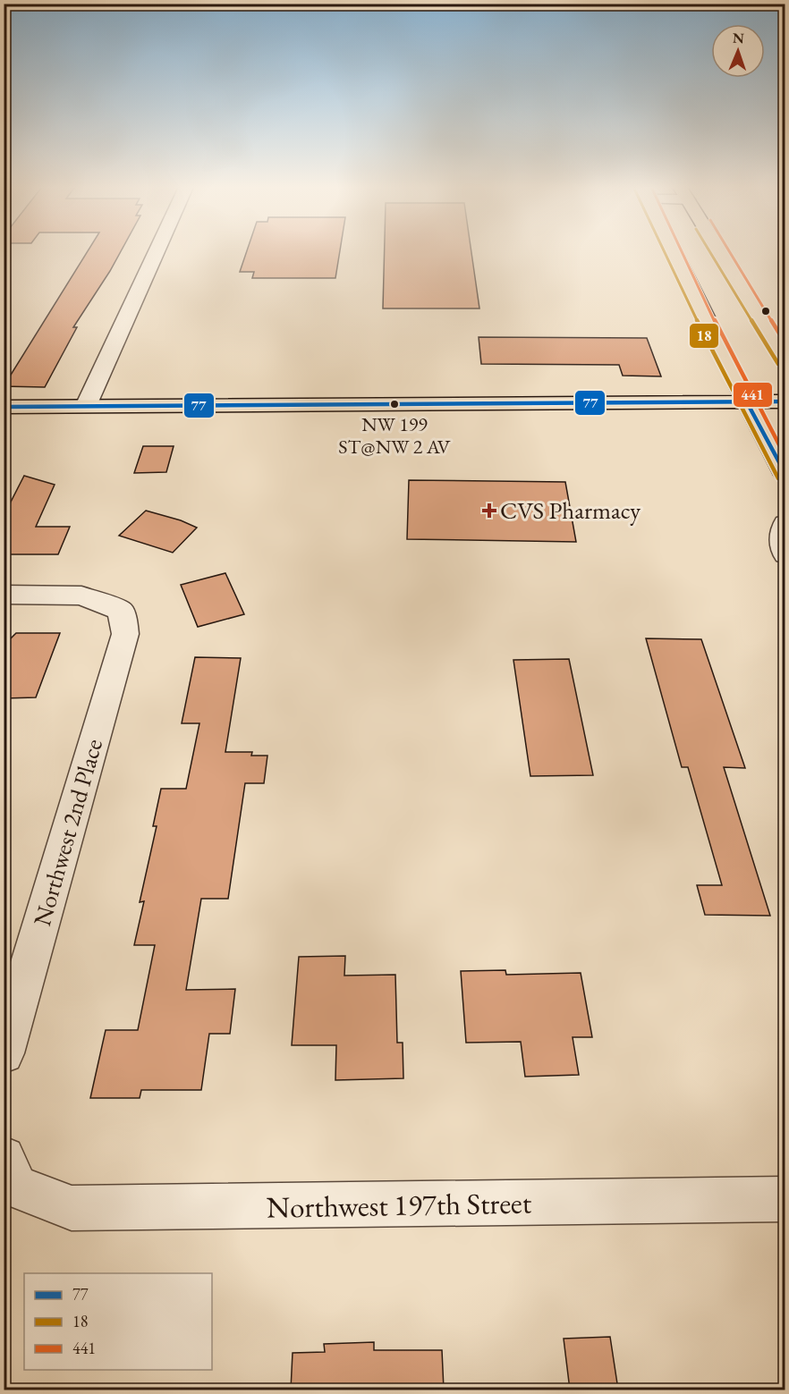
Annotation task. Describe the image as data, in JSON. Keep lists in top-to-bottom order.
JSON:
{
  "streets": {
    "street": ["Northwest 2nd Place", "Northwest 197th Street"]
  },
  "places": {
    "other": ["NW 199 ST@NW 2 AV"],
    "health": ["CVS Pharmacy"]
  },
  "lines": ["transit line 18", "transit line 441", "transit line 77"],
  "legend": ["77", "18", "441"],
  "north": "top"
}
